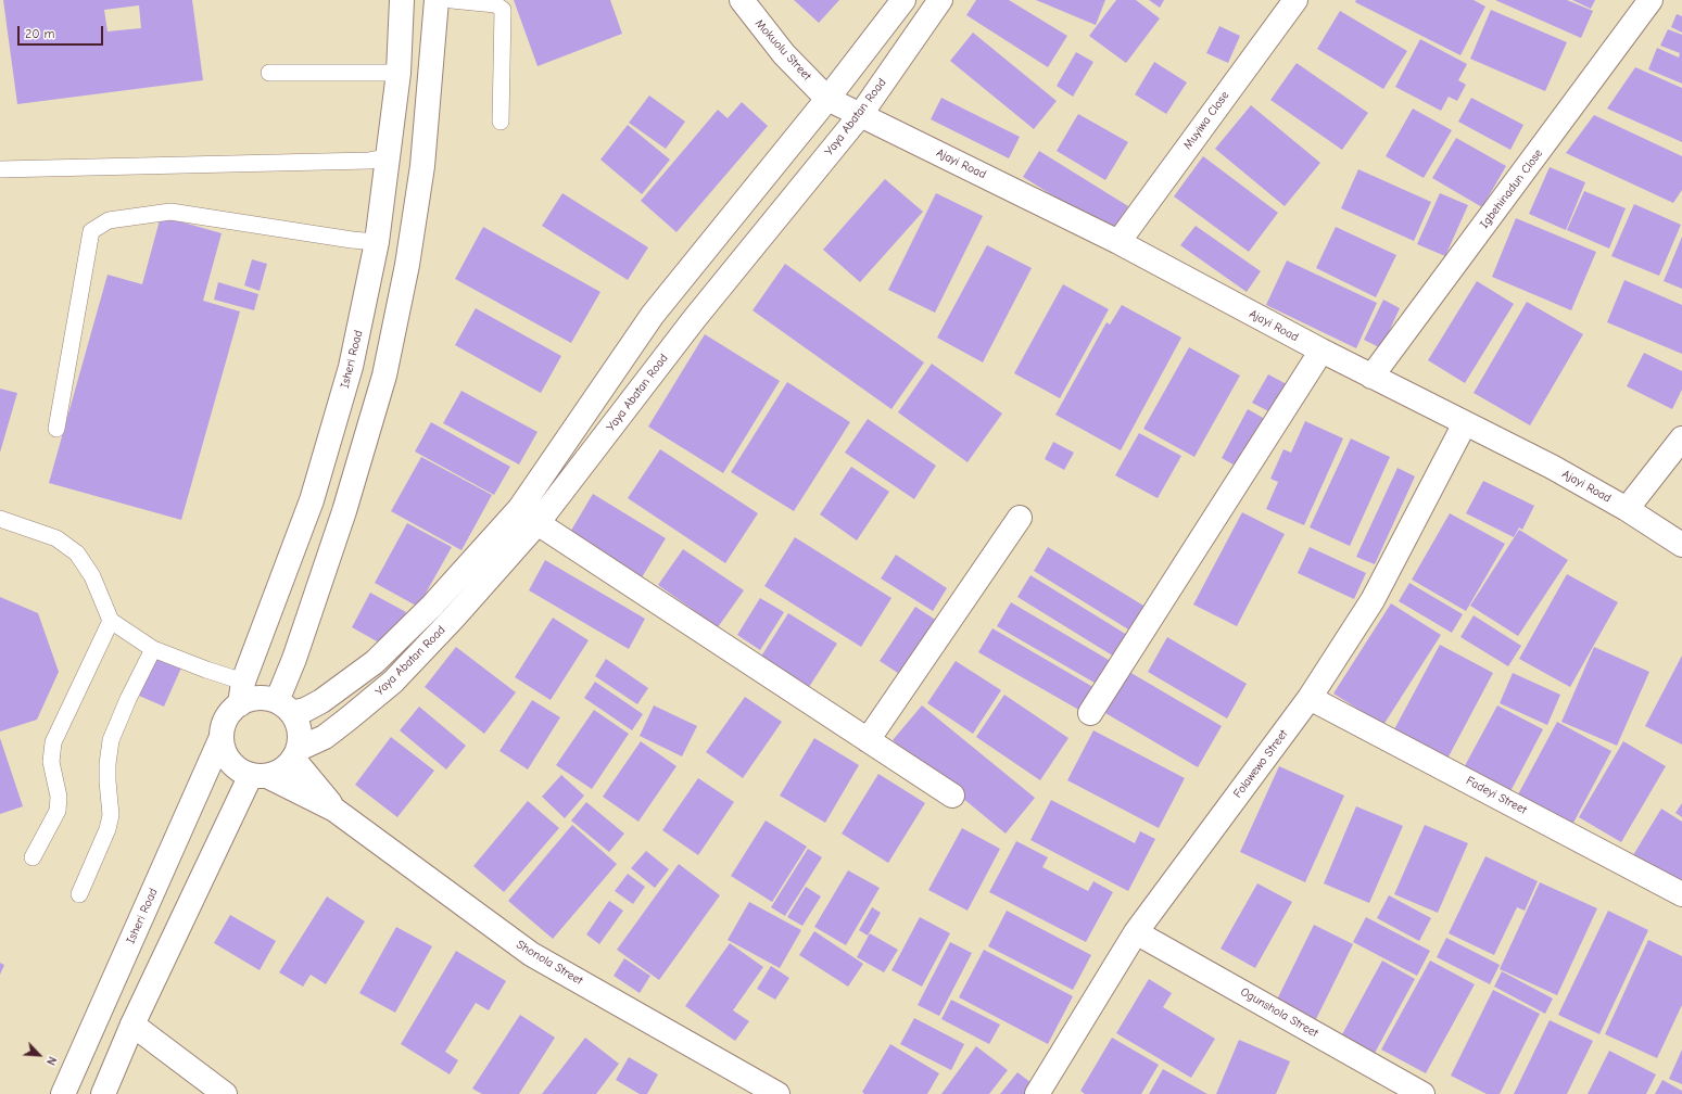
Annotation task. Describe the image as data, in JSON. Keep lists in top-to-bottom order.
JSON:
{
  "streets": {
    "street": [
      "Mokuolu Street",
      "Yaya Abatan Road",
      "Muyiwa Close",
      "Ajayi Road",
      "Igbehinadun Close",
      "Isheri Road",
      "Folawewo Street",
      "Fadeyi Street",
      "Shonola Street",
      "Ogunshola Street"
    ]
  },
  "crossings": [
    ["Mokuolu Street", "Yaya Abatan Road"],
    ["Mokuolu Street", "Ajayi Road"],
    ["Yaya Abatan Road", "Ajayi Road"],
    ["Yaya Abatan Road", "Isheri Road"],
    ["Yaya Abatan Road", "Shonola Street"],
    ["Muyiwa Close", "Ajayi Road"],
    ["Ajayi Road", "Igbehinadun Close"],
    ["Ajayi Road", "Folawewo Street"],
    ["Isheri Road", "Shonola Street"],
    ["Folawewo Street", "Fadeyi Street"],
    ["Folawewo Street", "Ogunshola Street"]
  ],
  "scale_bar": "20 m",
  "north": "bottom right"
}
